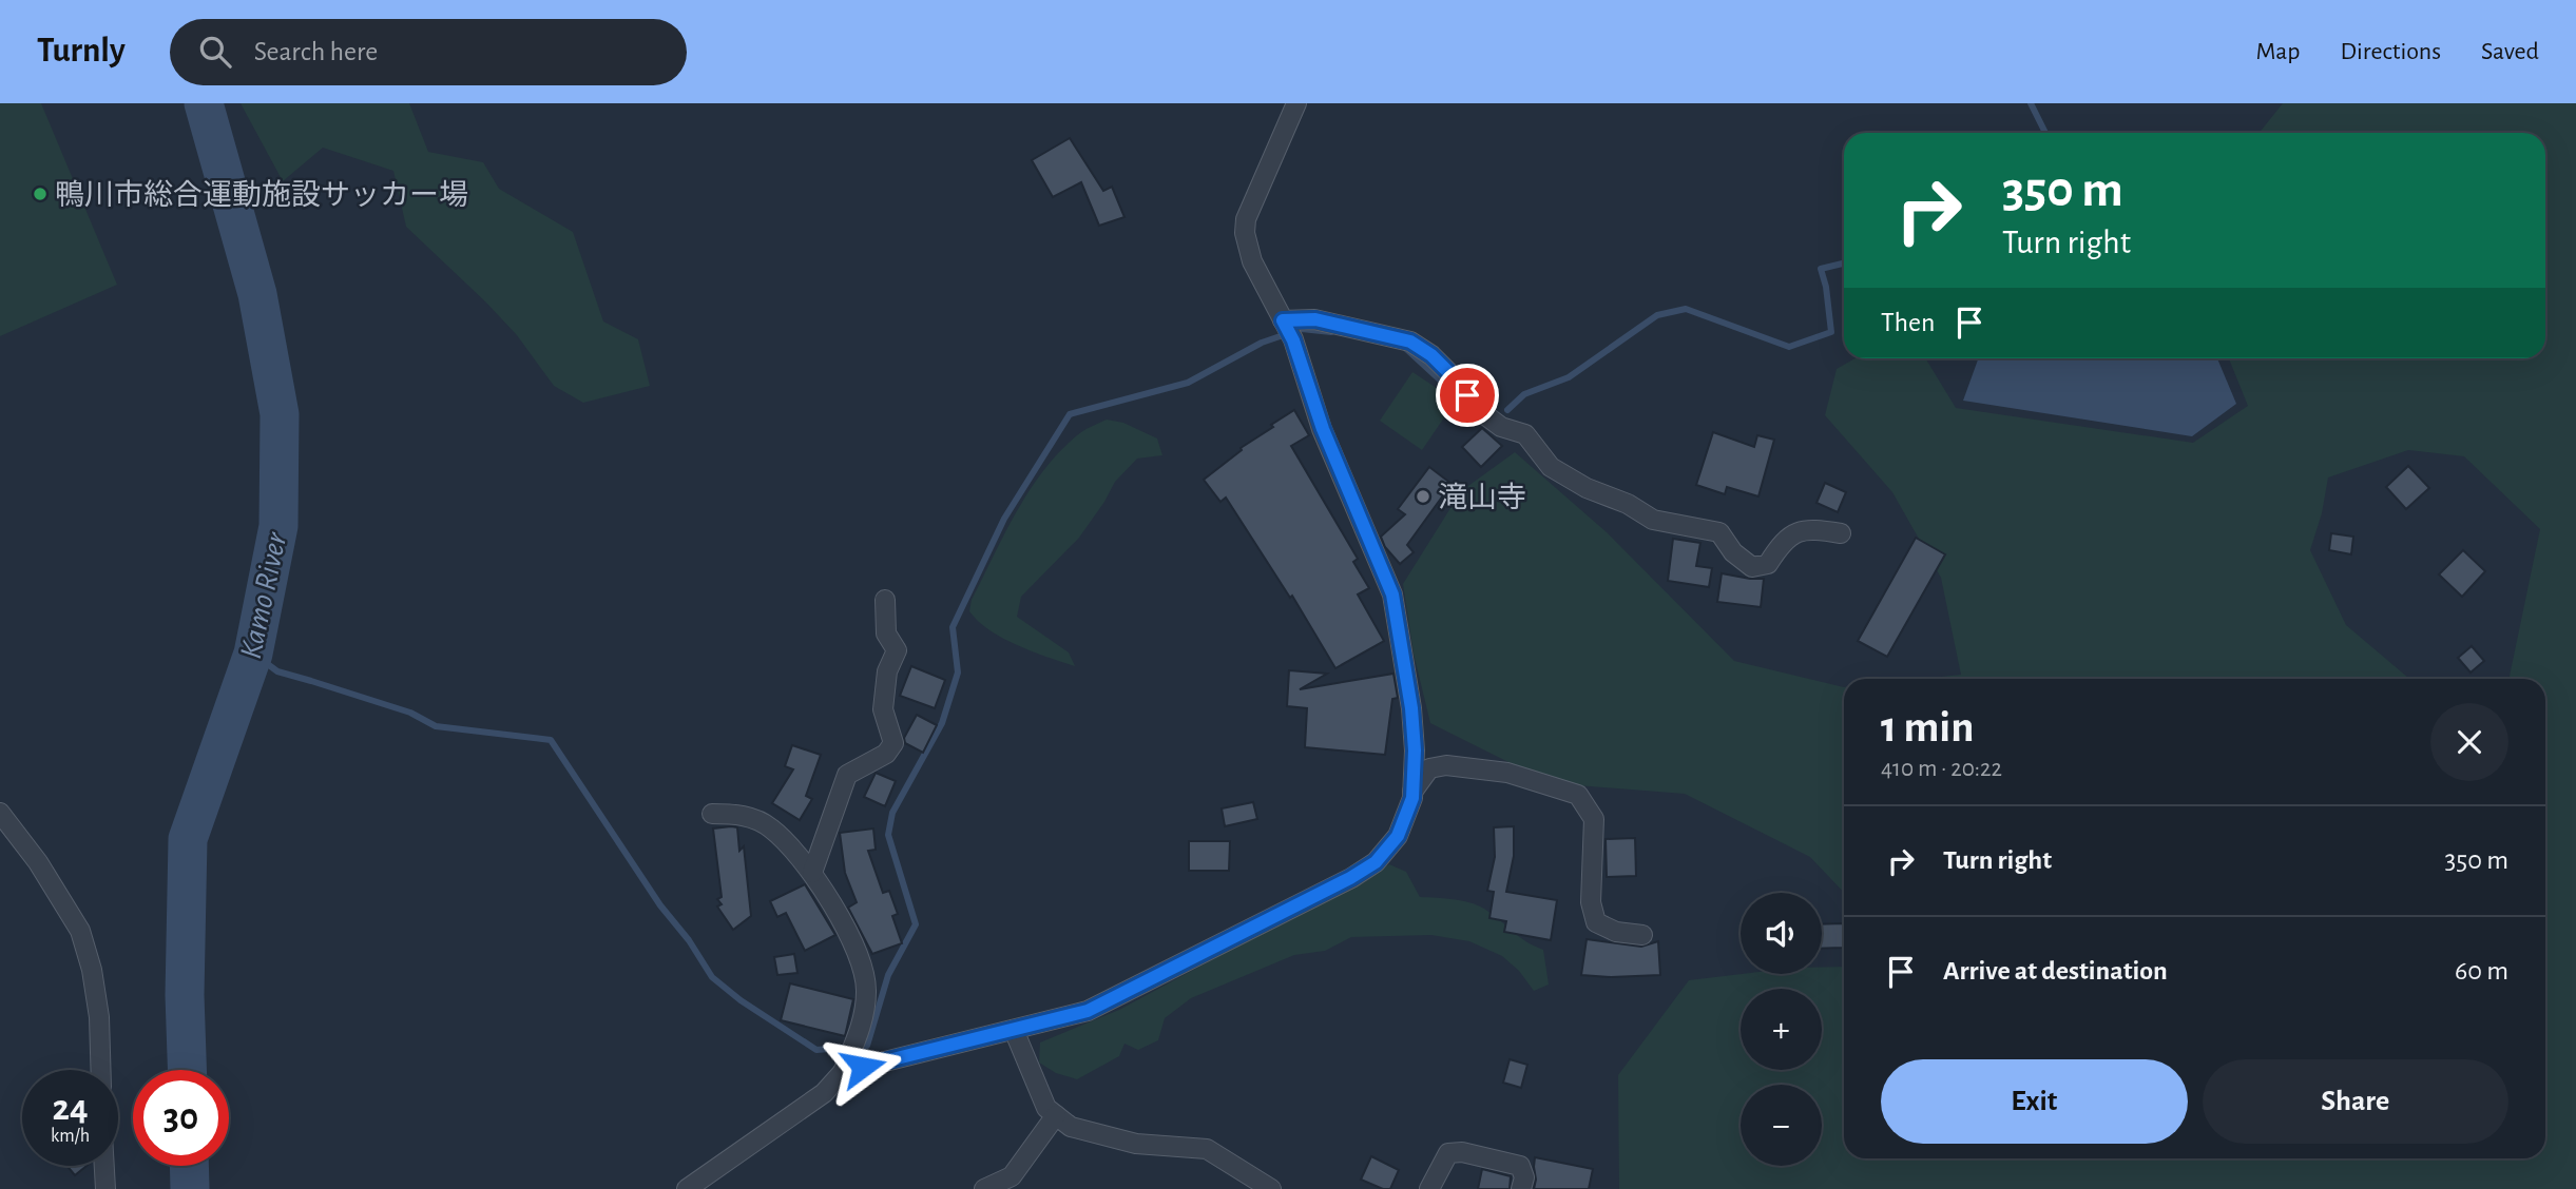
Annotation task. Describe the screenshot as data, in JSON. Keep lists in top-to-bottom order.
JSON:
{
  "water": ["Kamo River"],
  "places": ["鴨川市総合運動施設サッカー場", "滝山寺"],
  "page": {
    "header": "Turnly",
    "search": "Search here",
    "nav": ["Map", "Directions", "Saved"],
    "turn": ["350 m", "Turn right"],
    "then": "Then",
    "heading": ["1 min", "410 m · 20:22"],
    "list": [
      {
        "name": "Turn right",
        "value": "350 m"
      },
      {
        "name": "Arrive at destination",
        "value": "60 m"
      }
    ],
    "map_buttons": ["+", "−"],
    "buttons": ["Exit", "Share"],
    "speed": "24 km/h",
    "limit": "30"
  }
}
